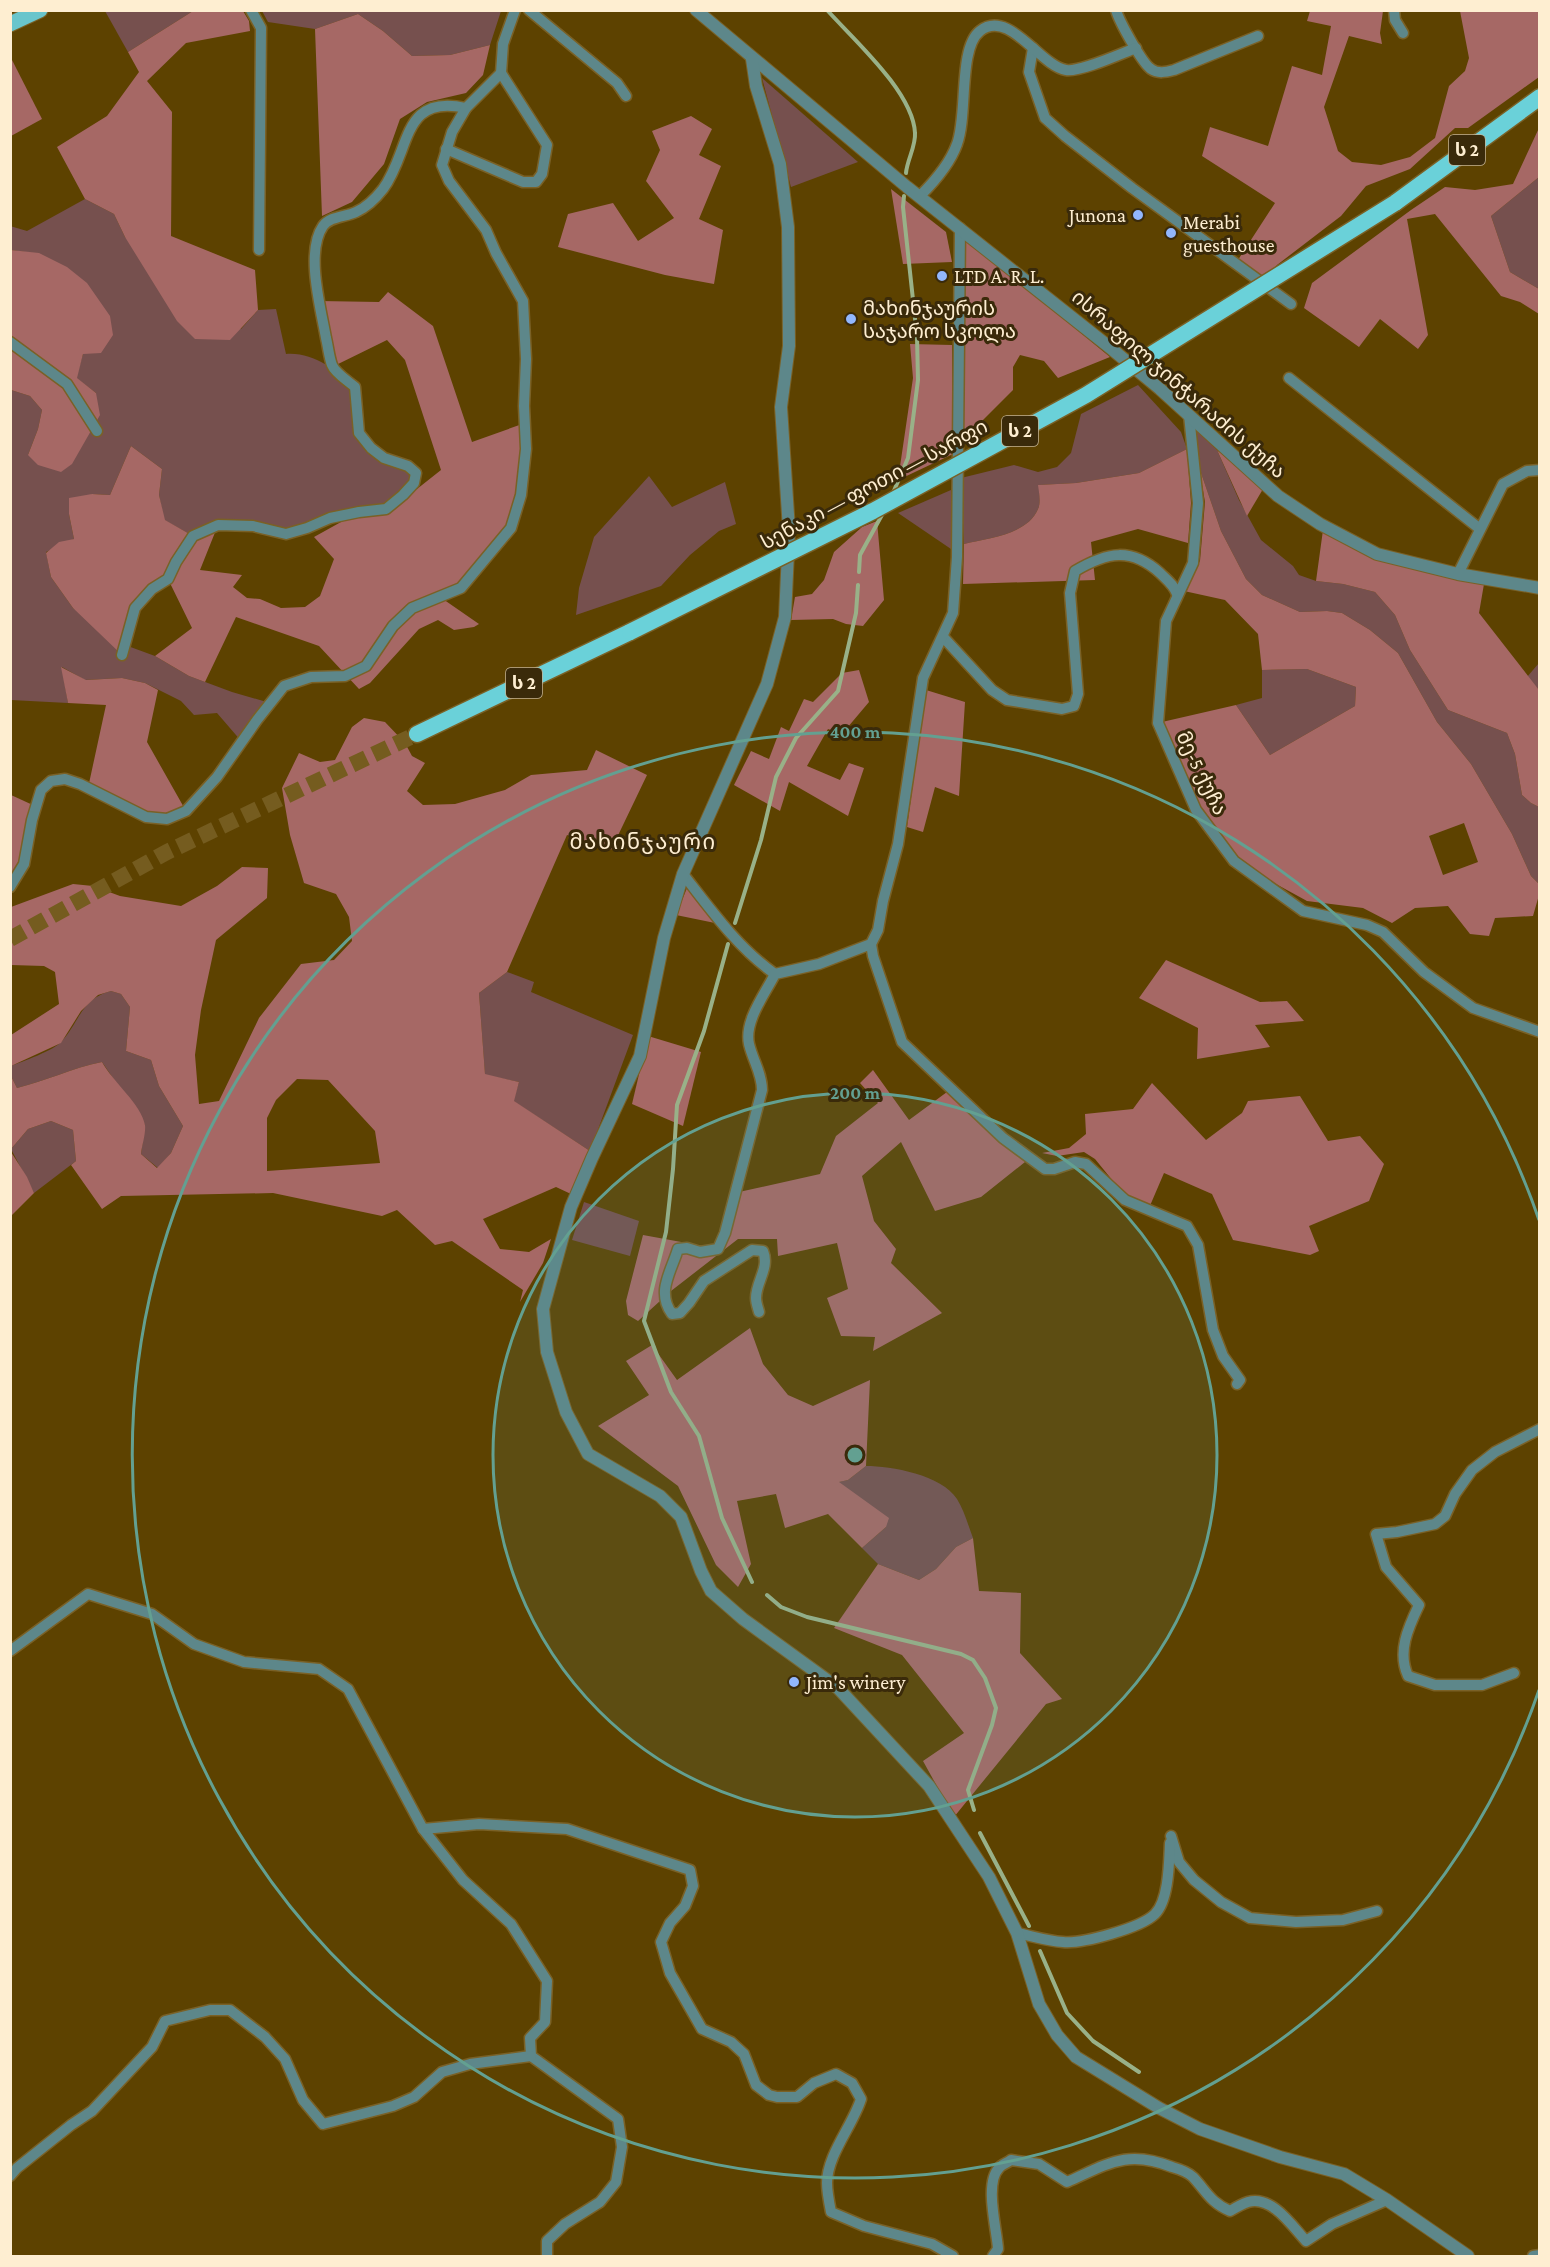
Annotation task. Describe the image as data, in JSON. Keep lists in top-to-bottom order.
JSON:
{
  "streets": {
    "highway": ["ს 2", "სენაკი — ფოთი — სარფი"],
    "street": ["ისრაფილ ჯინჭარაძის ქუჩა", "მე-5 ქუჩა"]
  },
  "crossings": [
    ["ისრაფილ ჯინჭარაძის ქუჩა", "მე-5 ქუჩა"]
  ],
  "districts": ["მახინჯაური"],
  "places": [
    "Junona",
    "Merabi guesthouse",
    "LTD A. R. L.",
    "მახინჯაურის საჯარო სკოლა",
    "Jim's winery"
  ],
  "rings": ["400 m", "200 m"]
}
